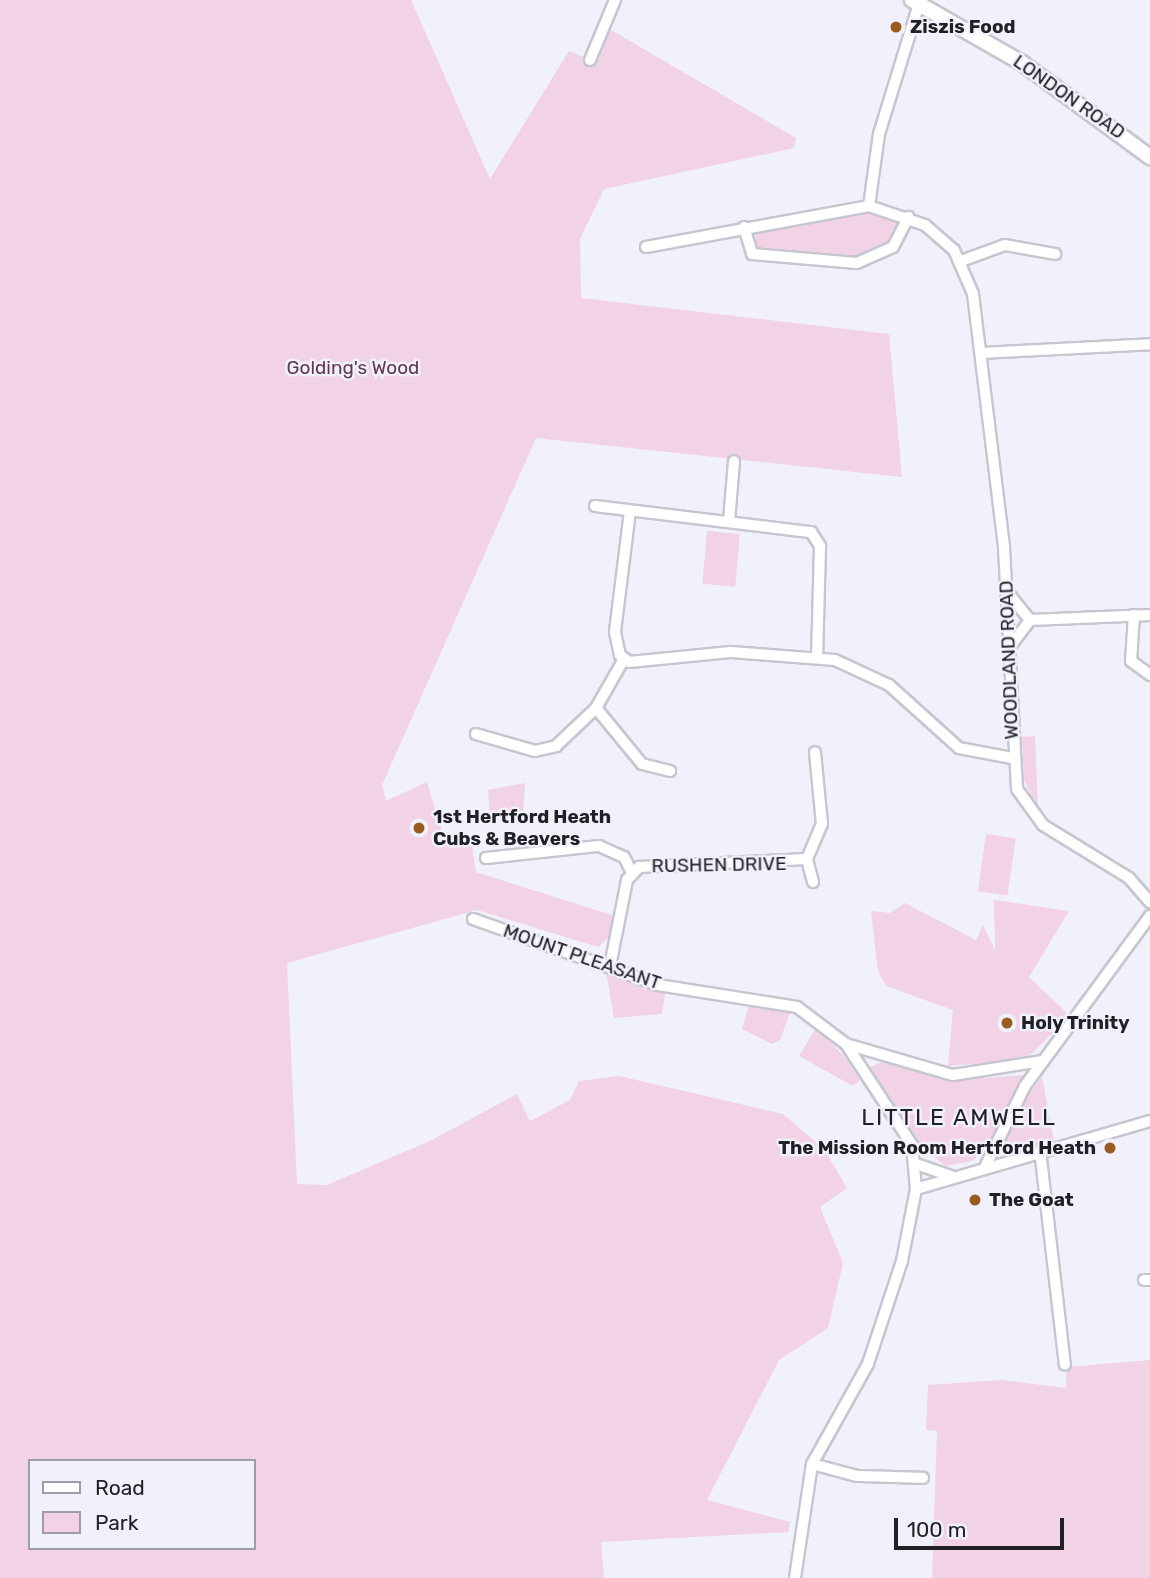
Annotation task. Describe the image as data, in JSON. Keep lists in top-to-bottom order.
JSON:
{
  "streets": {
    "main road": ["LONDON ROAD"],
    "street": ["WOODLAND ROAD", "RUSHEN DRIVE", "MOUNT PLEASANT"]
  },
  "crossings": [
    ["RUSHEN DRIVE", "MOUNT PLEASANT"]
  ],
  "districts": ["LITTLE AMWELL"],
  "parks": ["Golding's Wood"],
  "places": [
    "Ziszis Food",
    "1st Hertford Heath Cubs & Beavers",
    "Holy Trinity",
    "The Mission Room Hertford Heath",
    "The Goat"
  ],
  "legend": ["Road", "Park"],
  "scale_bar": "100 m"
}
